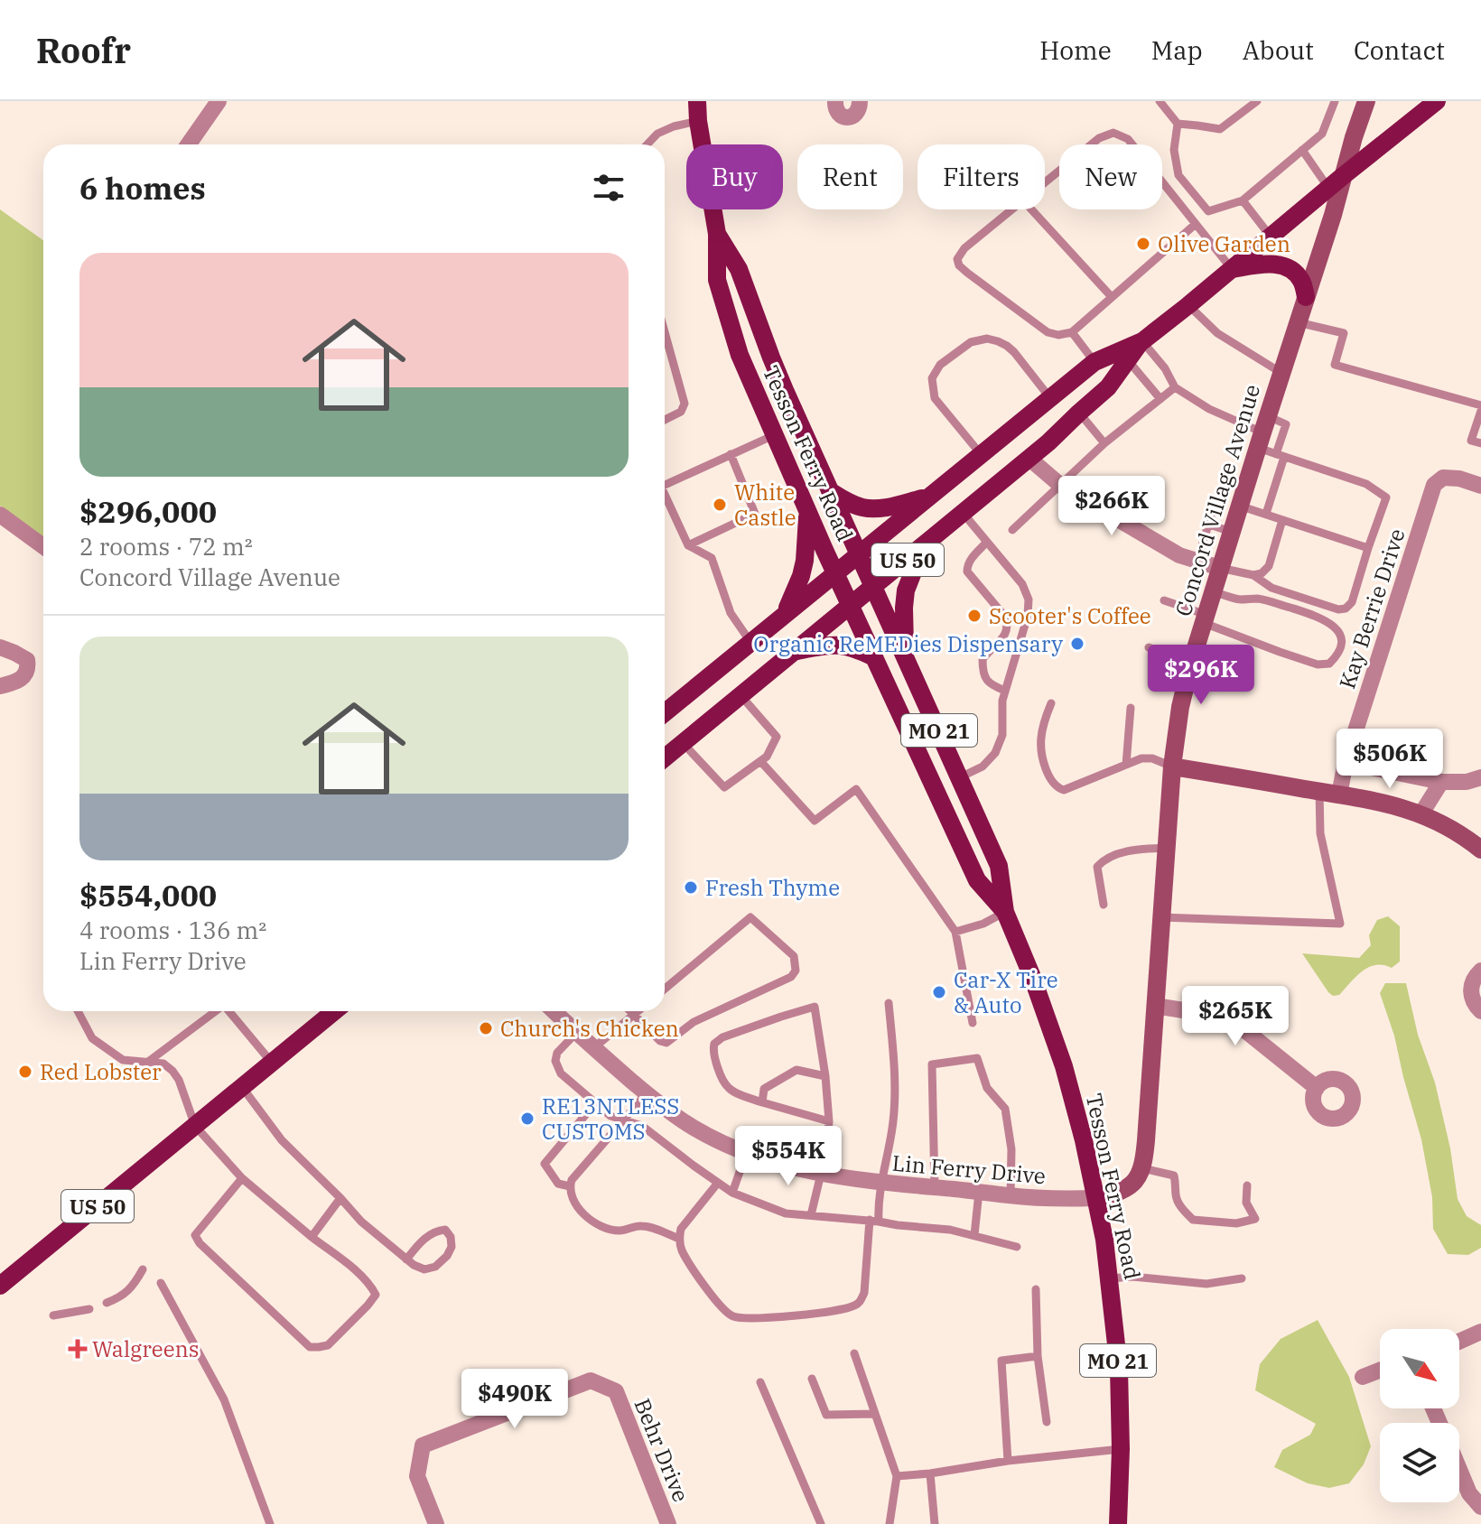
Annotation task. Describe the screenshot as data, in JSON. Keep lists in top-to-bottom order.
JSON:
{
  "streets": {
    "main road": ["Tesson Ferry Road", "US 50", "MO 21"],
    "street": [
      "Concord Village Avenue",
      "Kay Berrie Drive",
      "Lin Ferry Drive",
      "Behr Drive"
    ]
  },
  "crossings": [
    ["Tesson Ferry Road", "US 50"],
    ["Tesson Ferry Road", "Lin Ferry Drive"],
    ["Concord Village Avenue", "US 50"]
  ],
  "places": {
    "other": [
      "Olive Garden",
      "White Castle",
      "Scooter's Coffee",
      "Organic ReMEDies Dispensary",
      "Fresh Thyme",
      "Car-X Tire & Auto",
      "Church's Chicken",
      "Red Lobster",
      "RE13NTLESS CUSTOMS"
    ],
    "health": ["Walgreens"]
  },
  "north": "bottom right",
  "page": {
    "header": "Roofr",
    "nav": [
      "Home",
      "Map",
      "About",
      "Contact"
    ],
    "chip": [
      "Buy",
      "Rent",
      "Filters",
      "New"
    ],
    "heading": "6 homes",
    "list": [
      {
        "name": "$296,000",
        "note": "2 rooms · 72 m² · Concord Village Avenue"
      },
      {
        "name": "$554,000",
        "note": "4 rooms · 136 m² · Lin Ferry Drive"
      }
    ],
    "price": [
      "$266K",
      "$296K",
      "$506K",
      "$265K",
      "$554K",
      "$490K"
    ]
  }
}
